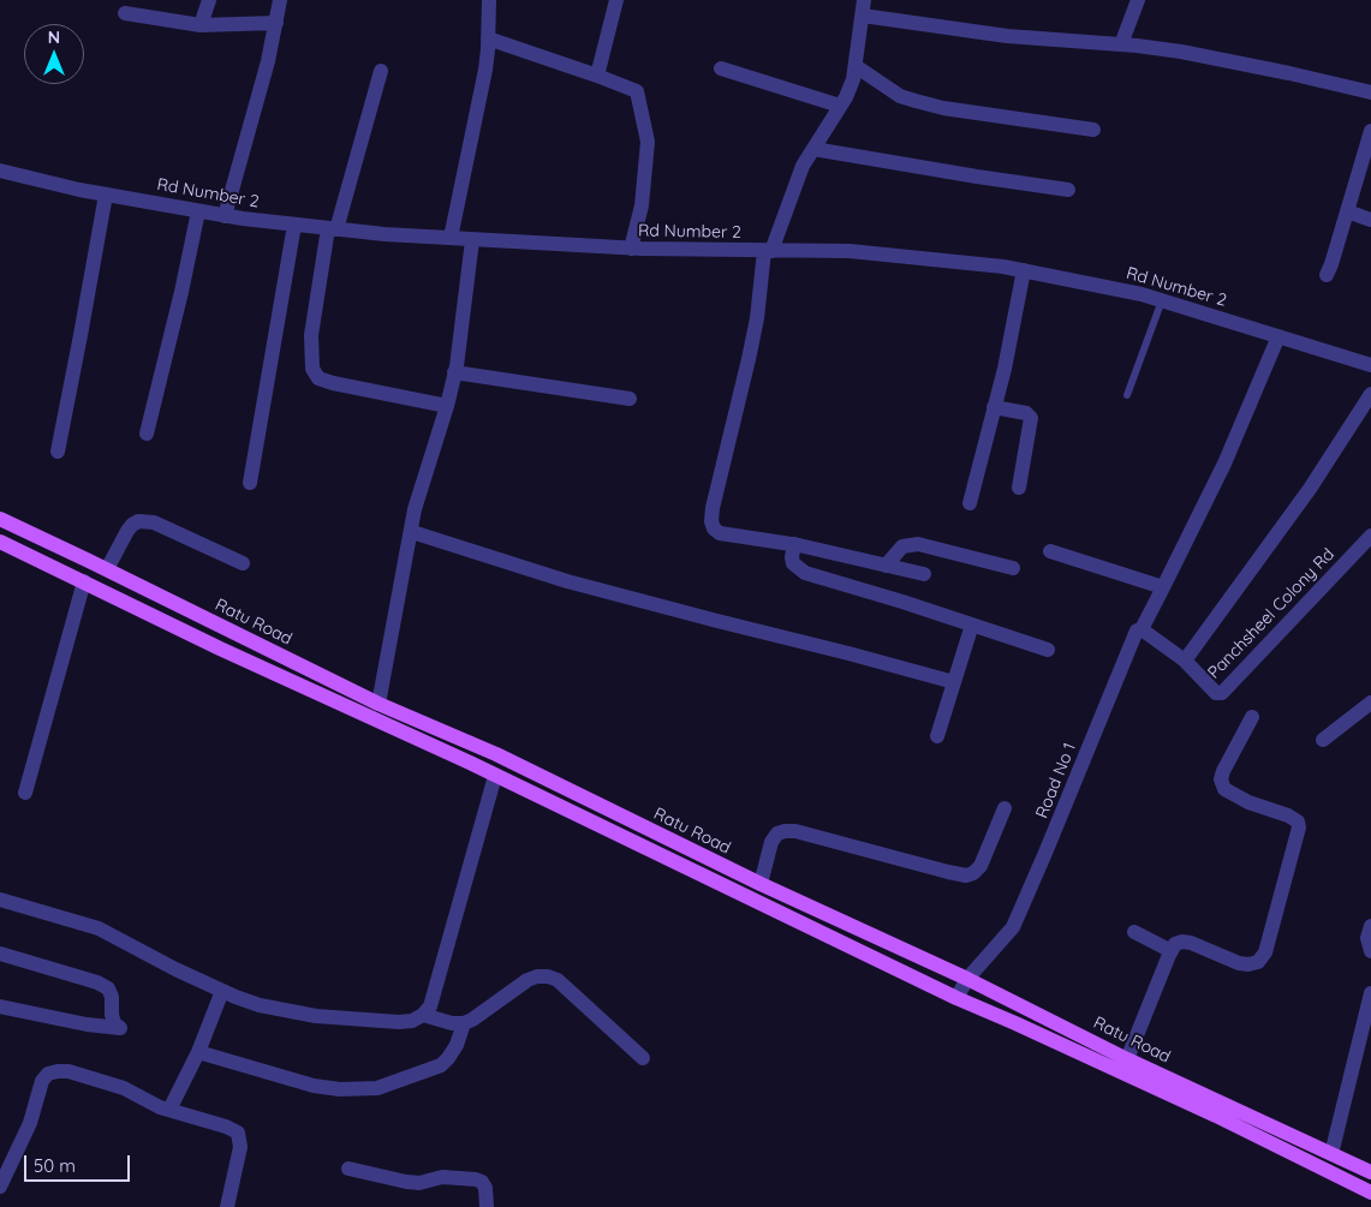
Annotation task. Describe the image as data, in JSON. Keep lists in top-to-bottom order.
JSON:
{
  "streets": {
    "main road": ["Ratu Road"],
    "street": ["Rd Number 2", "Panchsheel Colony Rd", "Road No 1"]
  },
  "crossings": [
    ["Rd Number 2", "Road No 1"],
    ["Panchsheel Colony Rd", "Road No 1"],
    ["Ratu Road", "Road No 1"]
  ],
  "scale_bar": "50 m",
  "north": "top"
}
